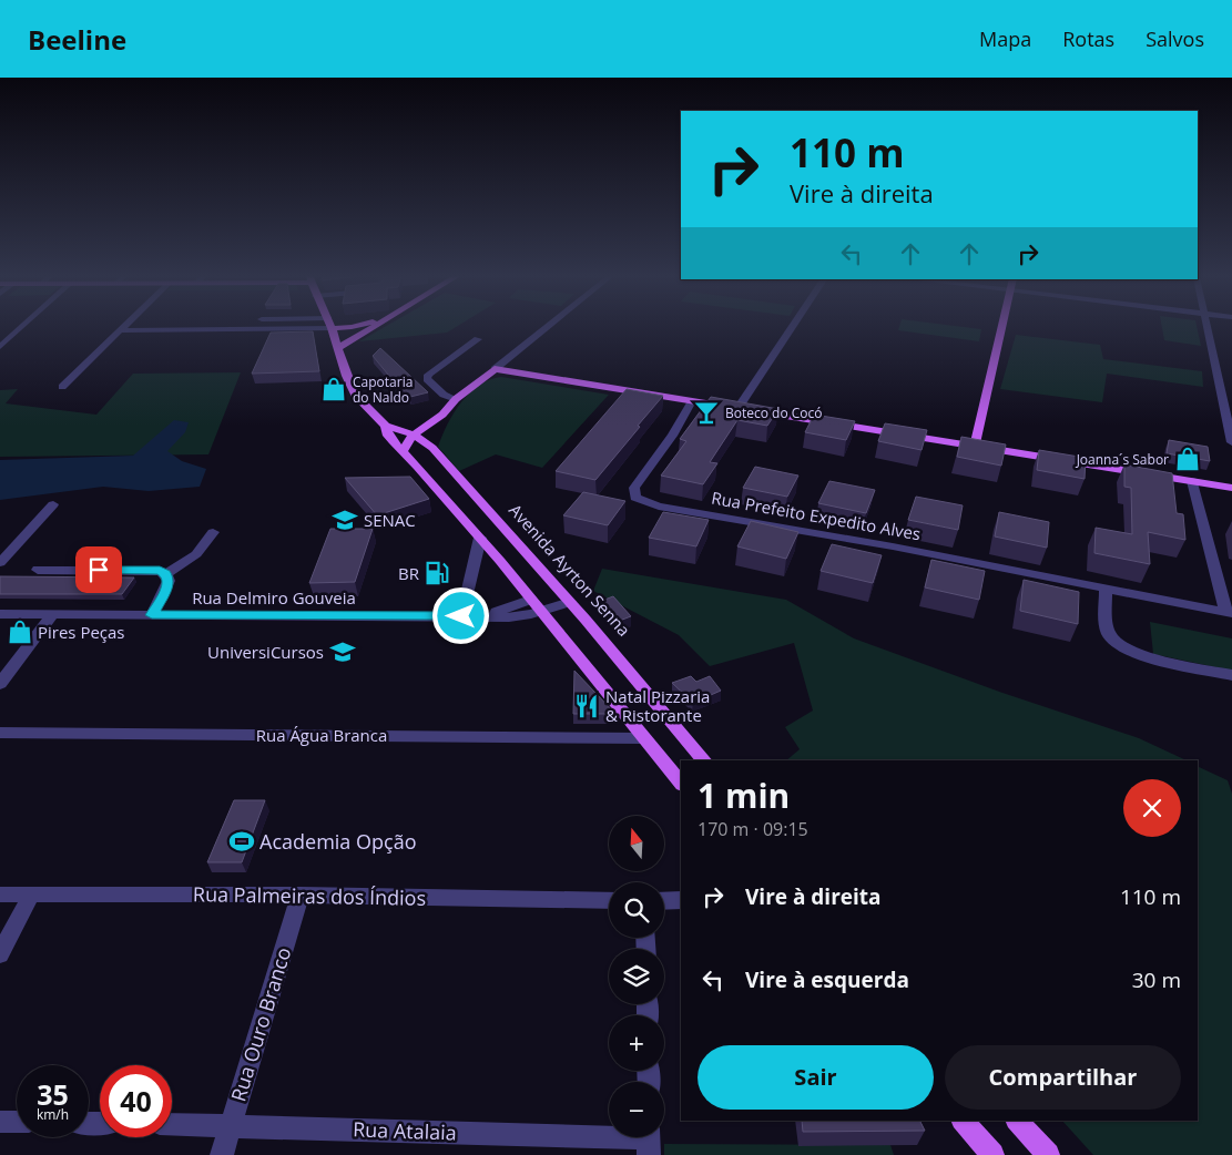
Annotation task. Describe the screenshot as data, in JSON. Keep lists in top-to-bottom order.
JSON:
{
  "streets": {
    "main road": ["Avenida Ayrton Senna"],
    "street": [
      "Rua Prefeito Expedito Alves",
      "Rua Delmiro Gouveia",
      "Rua Água Branca",
      "Rua Palmeiras dos Índios",
      "Rua Ouro Branco",
      "Rua Atalaia"
    ]
  },
  "crossings": [
    ["Avenida Ayrton Senna", "Rua Delmiro Gouveia"],
    ["Rua Palmeiras dos Índios", "Rua Ouro Branco"],
    ["Rua Ouro Branco", "Rua Atalaia"]
  ],
  "places": {
    "shop": ["Capotaria do Naldo", "Joanna´s Sabor", "Pires Peças"],
    "bar": ["Boteco do Cocó"],
    "school or university": ["SENAC", "UniversiCursos"],
    "fuel station": ["BR"],
    "restaurant": ["Natal Pizzaria & Ristorante"],
    "sports": ["Academia Opção"]
  },
  "north": "top",
  "page": {
    "header": "Beeline",
    "nav": ["Mapa", "Rotas", "Salvos"],
    "turn": ["110 m", "Vire à direita"],
    "heading": ["1 min", "170 m · 09:15"],
    "map_buttons": ["+", "−"],
    "list": [
      {
        "name": "Vire à direita",
        "value": "110 m"
      },
      {
        "name": "Vire à esquerda",
        "value": "30 m"
      }
    ],
    "buttons": ["Sair", "Compartilhar"],
    "speed": "35 km/h",
    "limit": "40"
  }
}
